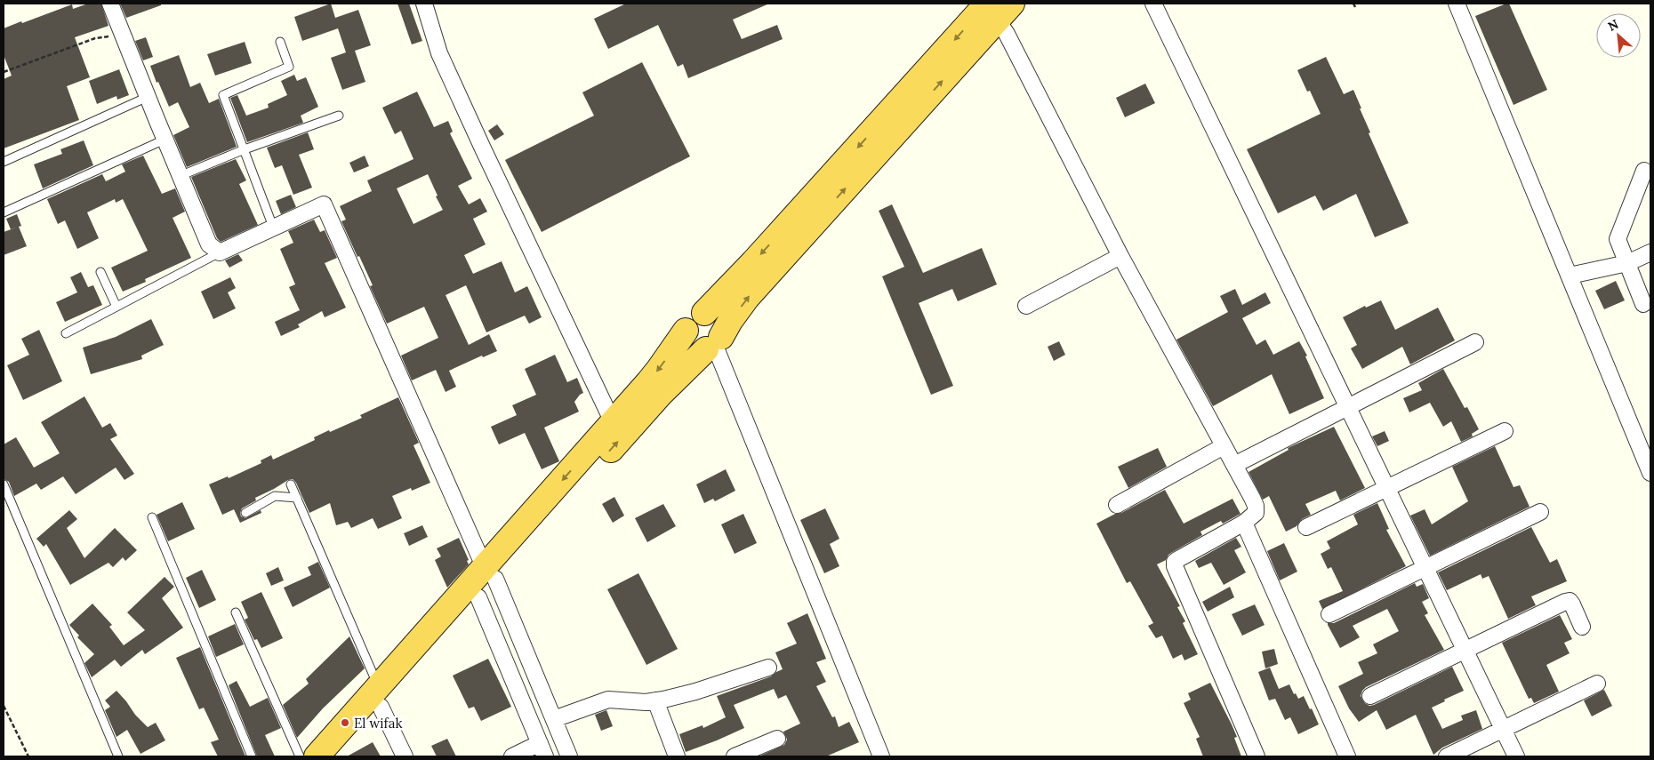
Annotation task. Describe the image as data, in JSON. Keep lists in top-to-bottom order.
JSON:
{
  "places": ["El wifak"],
  "north": "top left"
}
